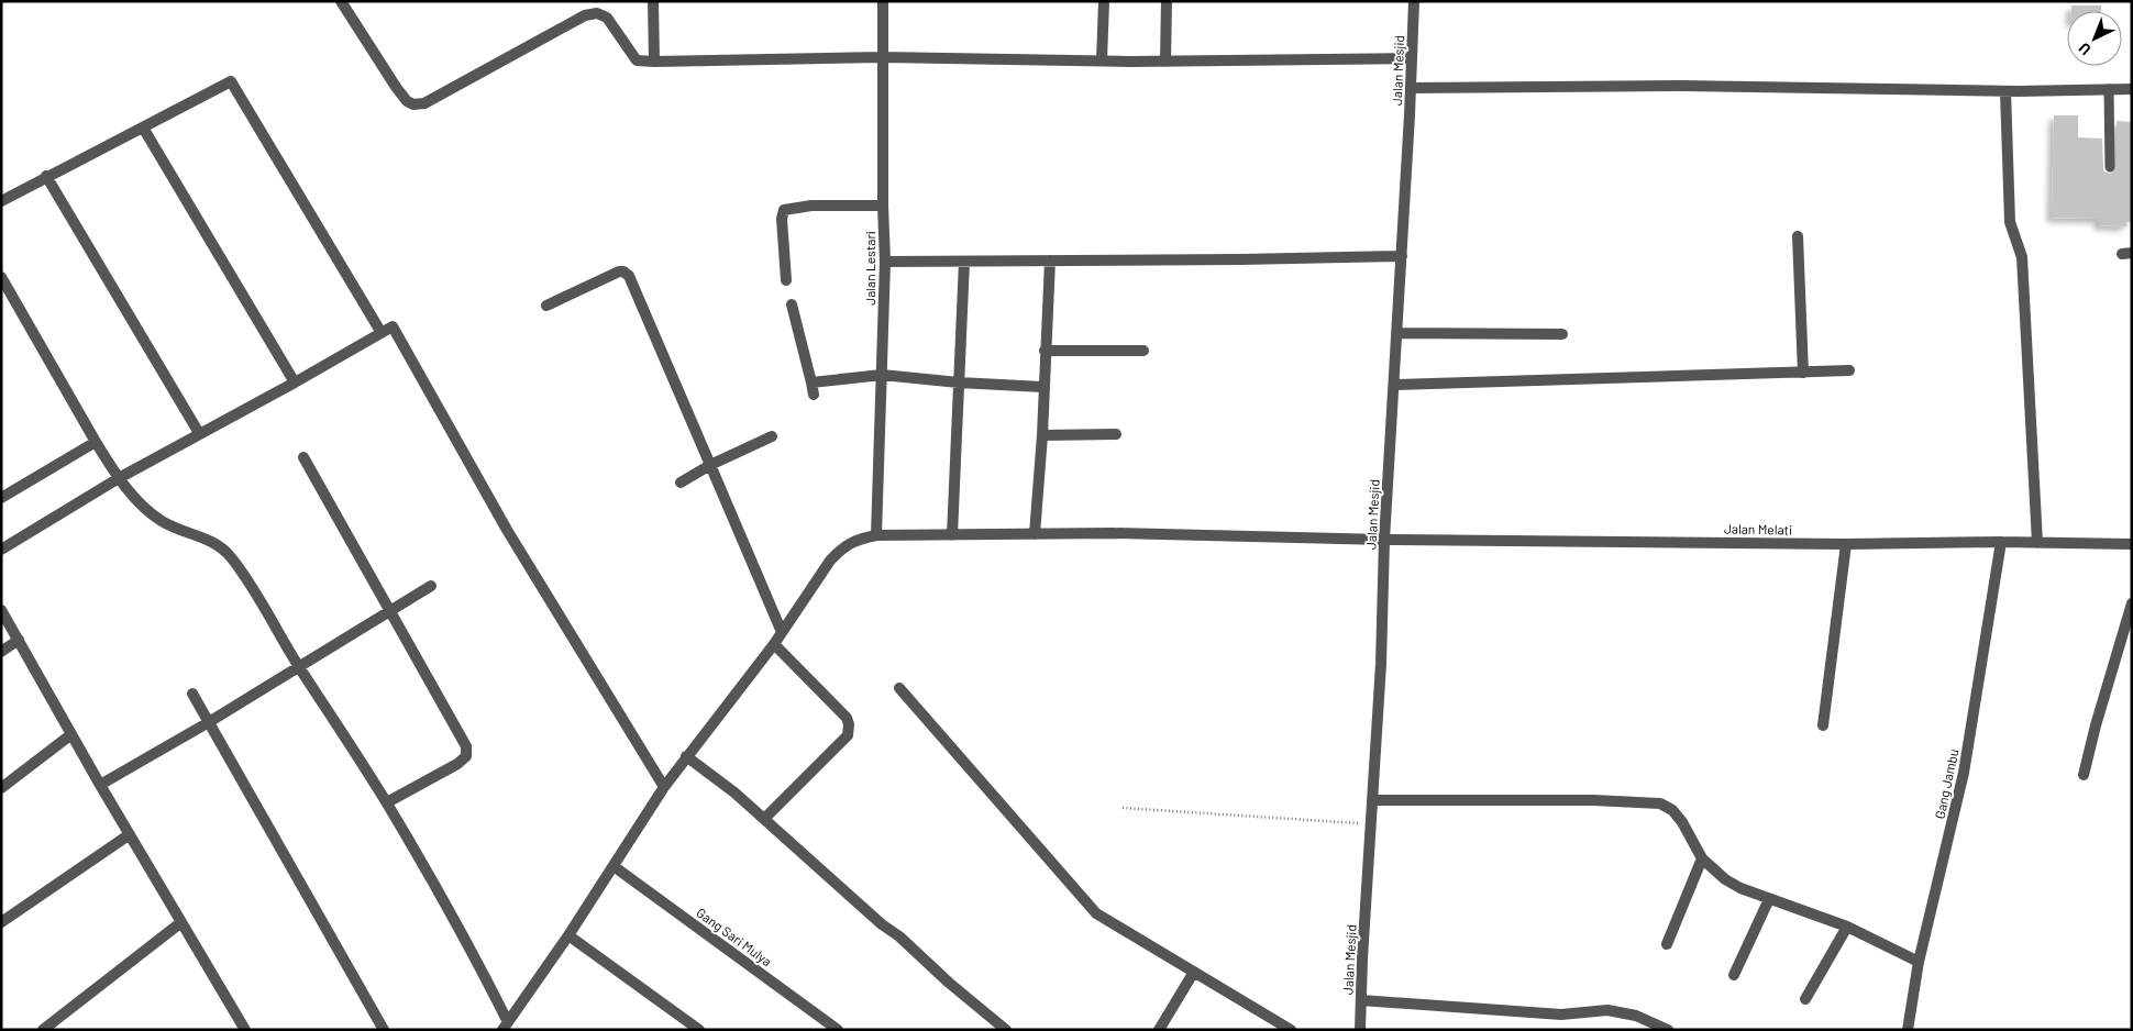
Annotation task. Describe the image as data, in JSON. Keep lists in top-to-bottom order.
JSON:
{
  "streets": {
    "street": [
      "Jalan Mesjid",
      "Jalan Lestari",
      "Jalan Melati",
      "Gang Jambu",
      "Gang Sari Mulya"
    ]
  },
  "crossings": [
    ["Jalan Mesjid", "Jalan Melati"],
    ["Jalan Lestari", "Jalan Melati"],
    ["Jalan Melati", "Gang Jambu"],
    ["Jalan Melati", "Gang Sari Mulya"]
  ],
  "north": "bottom left"
}
